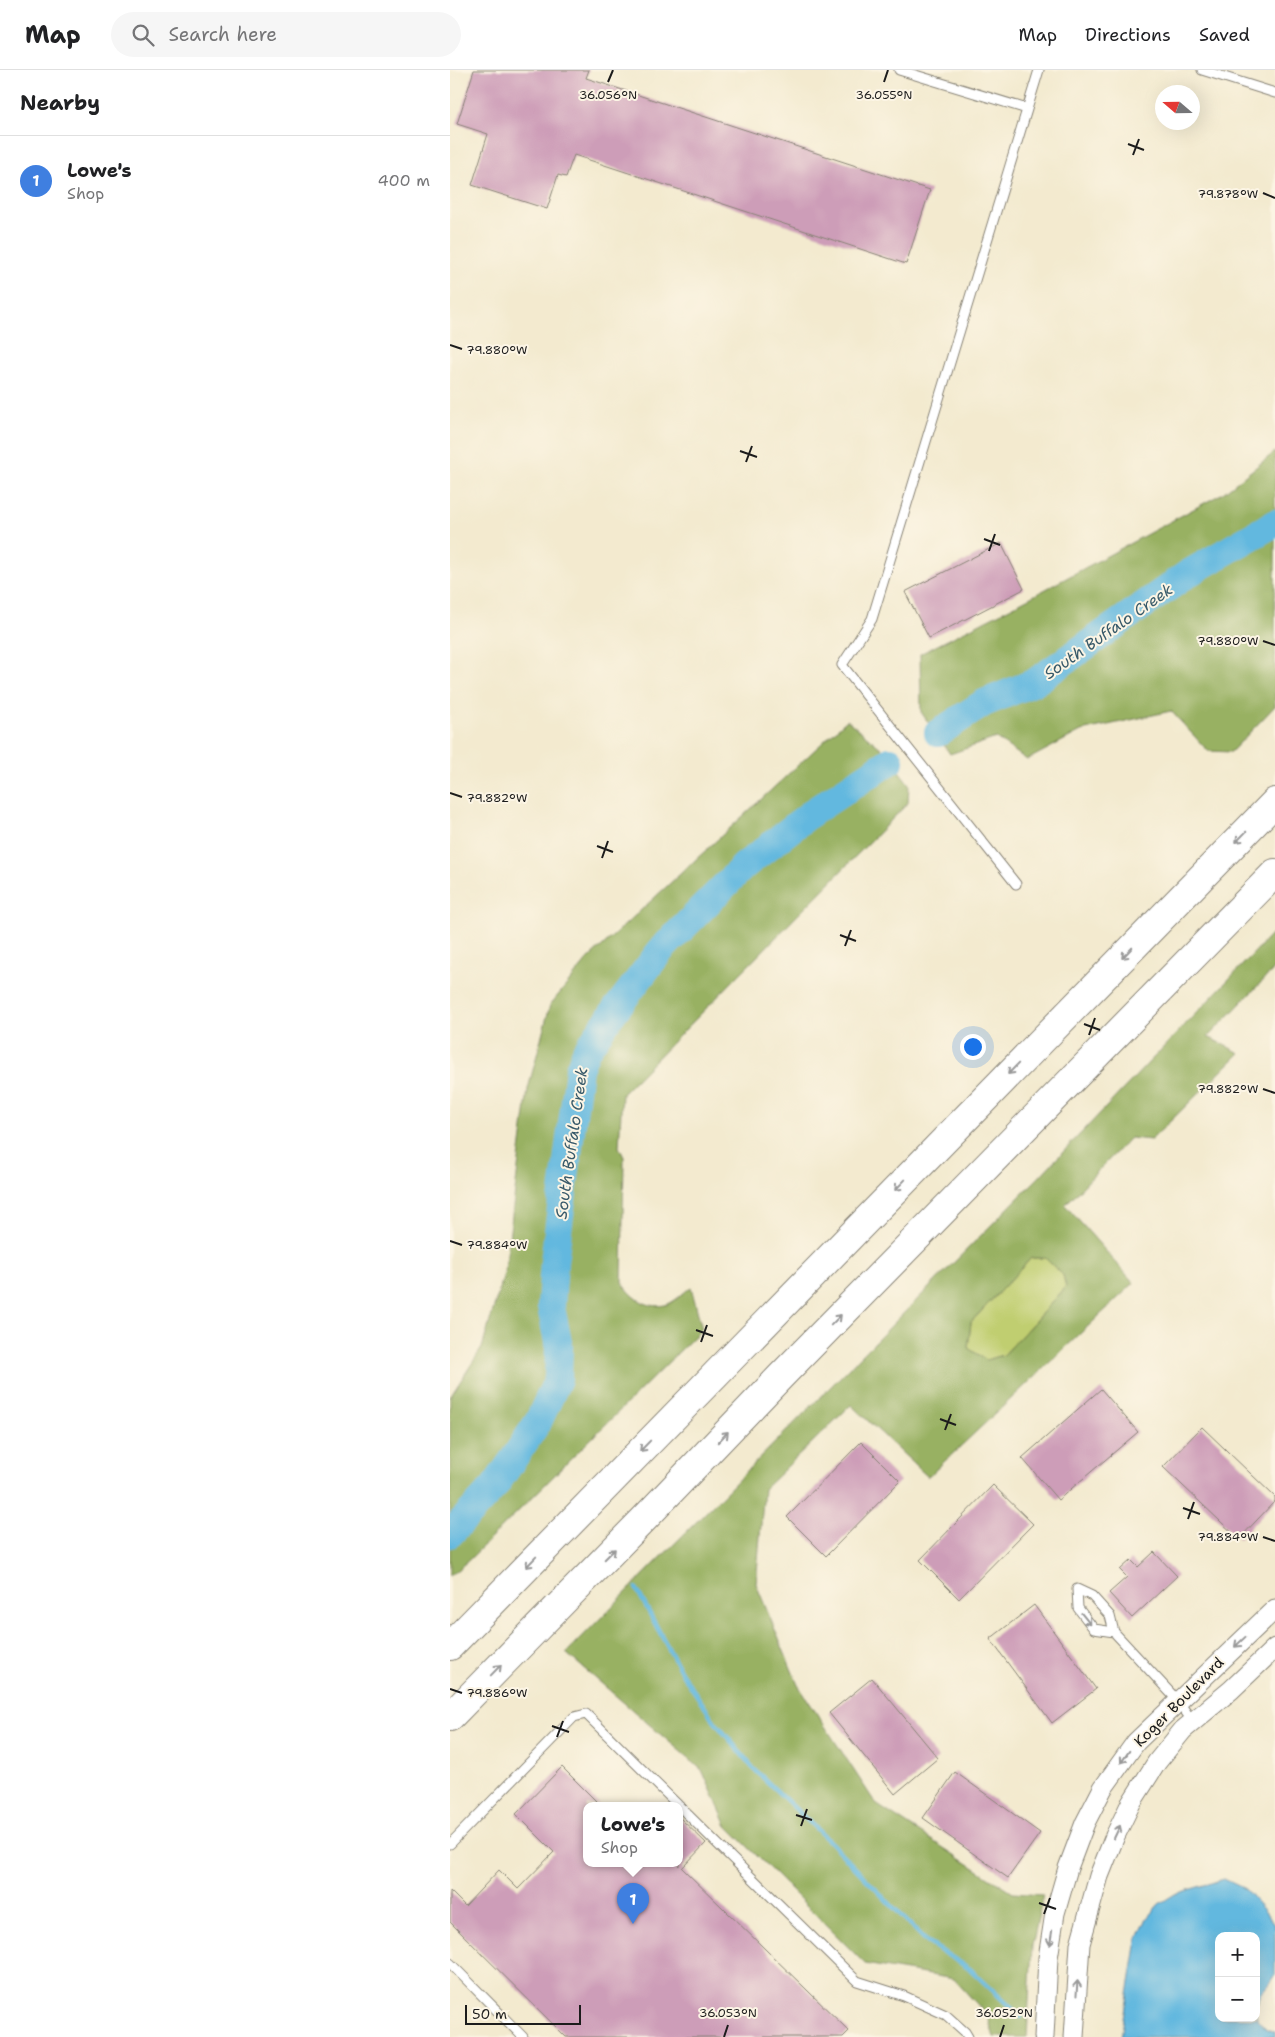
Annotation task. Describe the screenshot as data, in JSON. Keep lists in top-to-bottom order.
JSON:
{
  "streets": {
    "street": ["Koger Boulevard"]
  },
  "water": ["South Buffalo Creek"],
  "scale_bar": "50 m",
  "north": "left",
  "page": {
    "header": "Map",
    "search": "Search here",
    "nav": ["Map", "Directions", "Saved"],
    "heading": "Nearby",
    "list": [
      {
        "mark": "1",
        "name": "Lowe's",
        "note": "Shop",
        "value": "400 m"
      }
    ],
    "popup": ["Lowe's", "Shop"],
    "pins": "1",
    "map_buttons": ["+", "−"],
    "scale": "50 m"
  },
  "coordinates": [
    "36.056°N",
    "36.055°N",
    "79.878°W",
    "79.880°W",
    "79.882°W",
    "79.884°W",
    "79.886°W",
    "36.053°N",
    "36.052°N"
  ]
}
